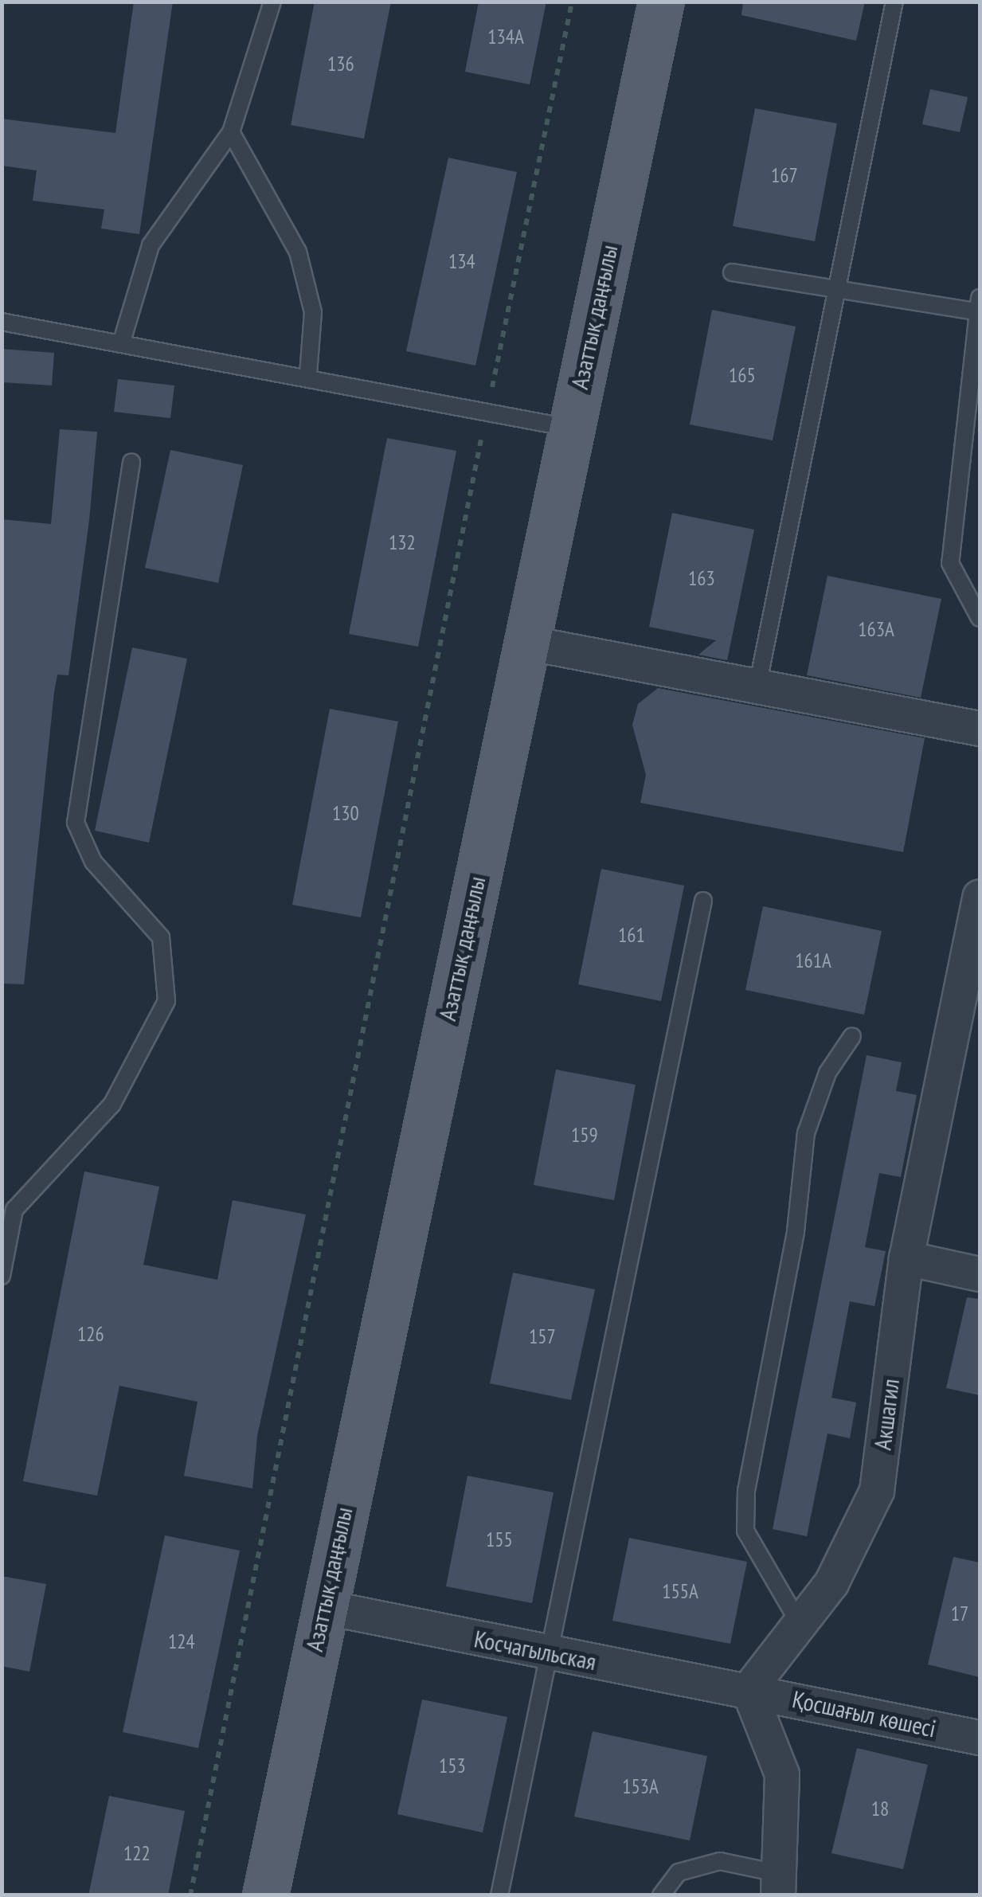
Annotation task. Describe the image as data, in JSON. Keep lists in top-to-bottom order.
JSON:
{
  "streets": {
    "main road": ["Азаттық даңғылы"],
    "street": ["Акшагил", "Косчагыльская", "Қосшағыл көшесі"]
  },
  "crossings": [
    ["Азаттық даңғылы", "Косчагыльская"],
    ["Акшагил", "Косчагыльская"],
    ["Акшагил", "Қосшағыл көшесі"],
    ["Косчагыльская", "Қосшағыл көшесі"]
  ],
  "house_numbers": [
    "134А",
    "136",
    "167",
    "134",
    "165",
    "132",
    "163",
    "163А",
    "130",
    "161",
    "161А",
    "159",
    "126",
    "157",
    "155",
    "155А",
    "17",
    "124",
    "153",
    "153А",
    "18",
    "122"
  ]
}
